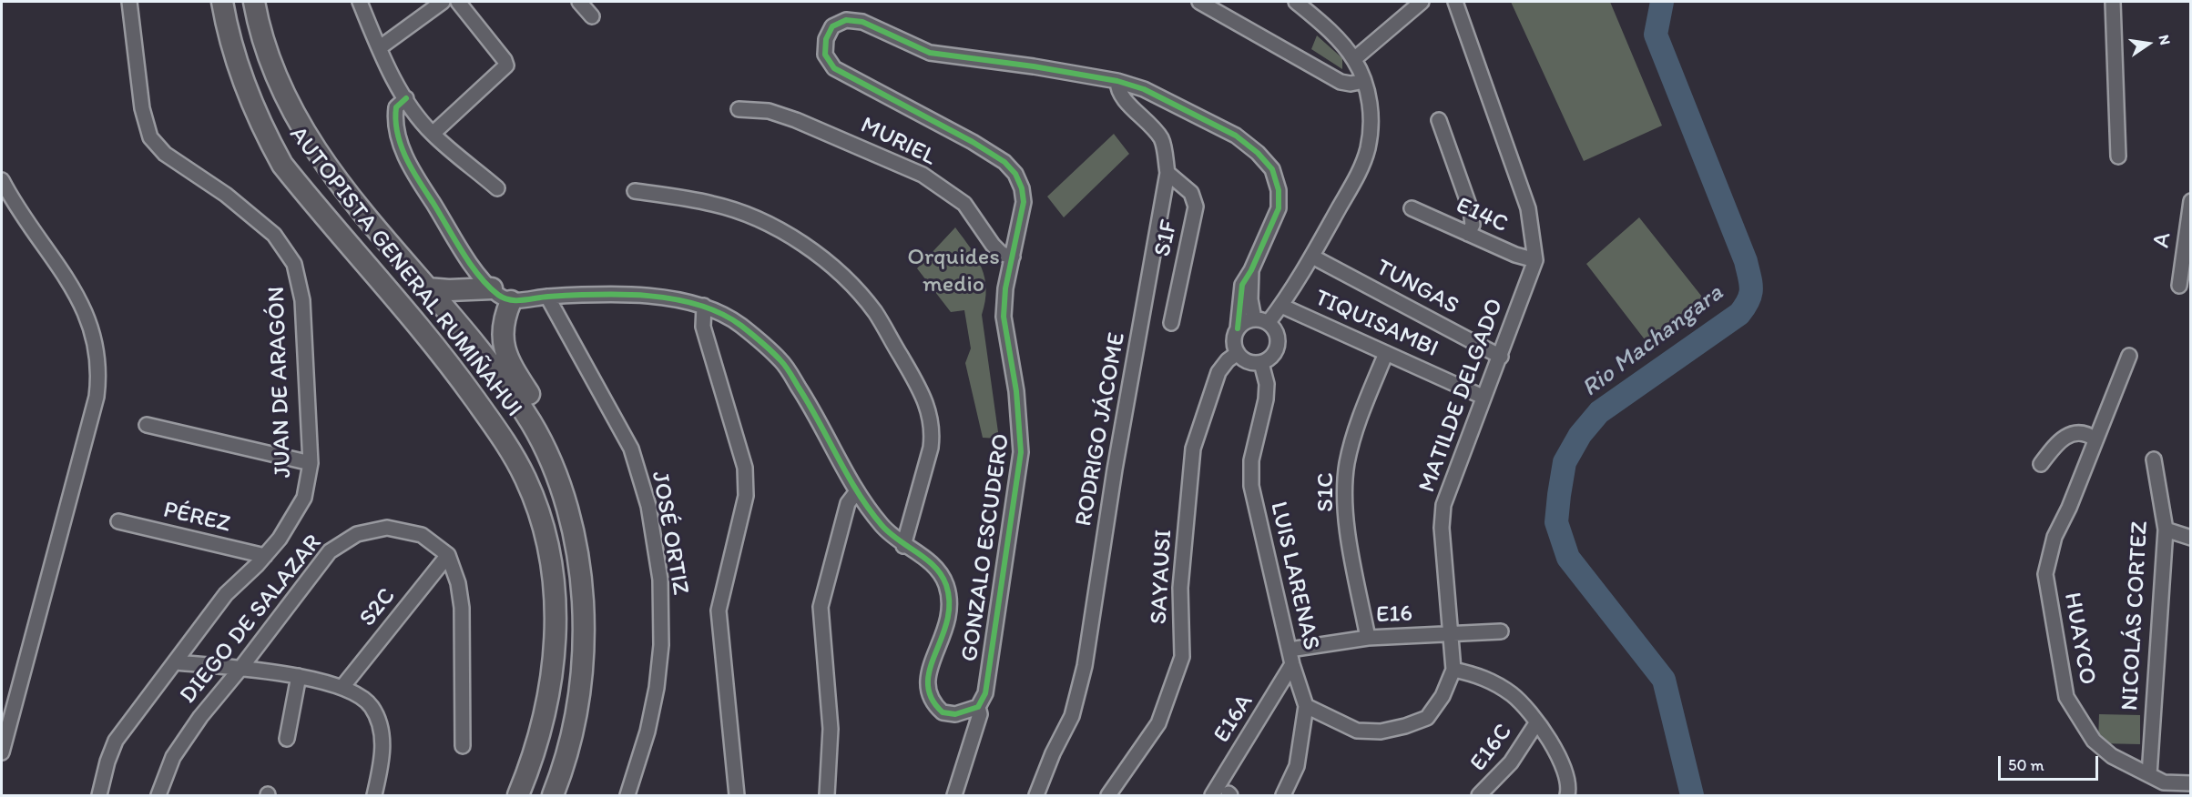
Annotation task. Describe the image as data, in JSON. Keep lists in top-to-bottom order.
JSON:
{
  "streets": {
    "highway": ["AUTOPISTA GENERAL RUMIÑAHUI"],
    "street": [
      "MURIEL",
      "E14C",
      "S1F",
      "A",
      "TUNGAS",
      "TIQUISAMBI",
      "JUAN DE ARAGÓN",
      "MATILDE DELGADO",
      "RODRIGO JÁCOME",
      "S1C",
      "PÉREZ",
      "JOSÉ ORTIZ",
      "GONZALO ESCUDERO",
      "LUIS LARENAS",
      "SAYAUSI",
      "S2C",
      "E16",
      "NICOLÁS CORTEZ",
      "DIEGO DE SALAZAR",
      "HUAYCO",
      "E16A",
      "E16C"
    ]
  },
  "crossings": [
    ["MURIEL", "GONZALO ESCUDERO"],
    ["E14C", "MATILDE DELGADO"],
    ["S1F", "RODRIGO JÁCOME"],
    ["TUNGAS", "MATILDE DELGADO"],
    ["TIQUISAMBI", "MATILDE DELGADO"],
    ["TIQUISAMBI", "S1C"],
    ["JUAN DE ARAGÓN", "PÉREZ"],
    ["MATILDE DELGADO", "LUIS LARENAS"],
    ["MATILDE DELGADO", "E16"],
    ["RODRIGO JÁCOME", "GONZALO ESCUDERO"],
    ["S1C", "E16"],
    ["JOSÉ ORTIZ", "GONZALO ESCUDERO"],
    ["GONZALO ESCUDERO", "LUIS LARENAS"],
    ["GONZALO ESCUDERO", "SAYAUSI"],
    ["LUIS LARENAS", "SAYAUSI"],
    ["LUIS LARENAS", "E16"],
    ["LUIS LARENAS", "E16A"],
    ["S2C", "DIEGO DE SALAZAR"],
    ["NICOLÁS CORTEZ", "HUAYCO"]
  ],
  "water": ["Rio Machangara"],
  "parks": ["Orquides medio"],
  "scale_bar": "50 m",
  "north": "right"
}
